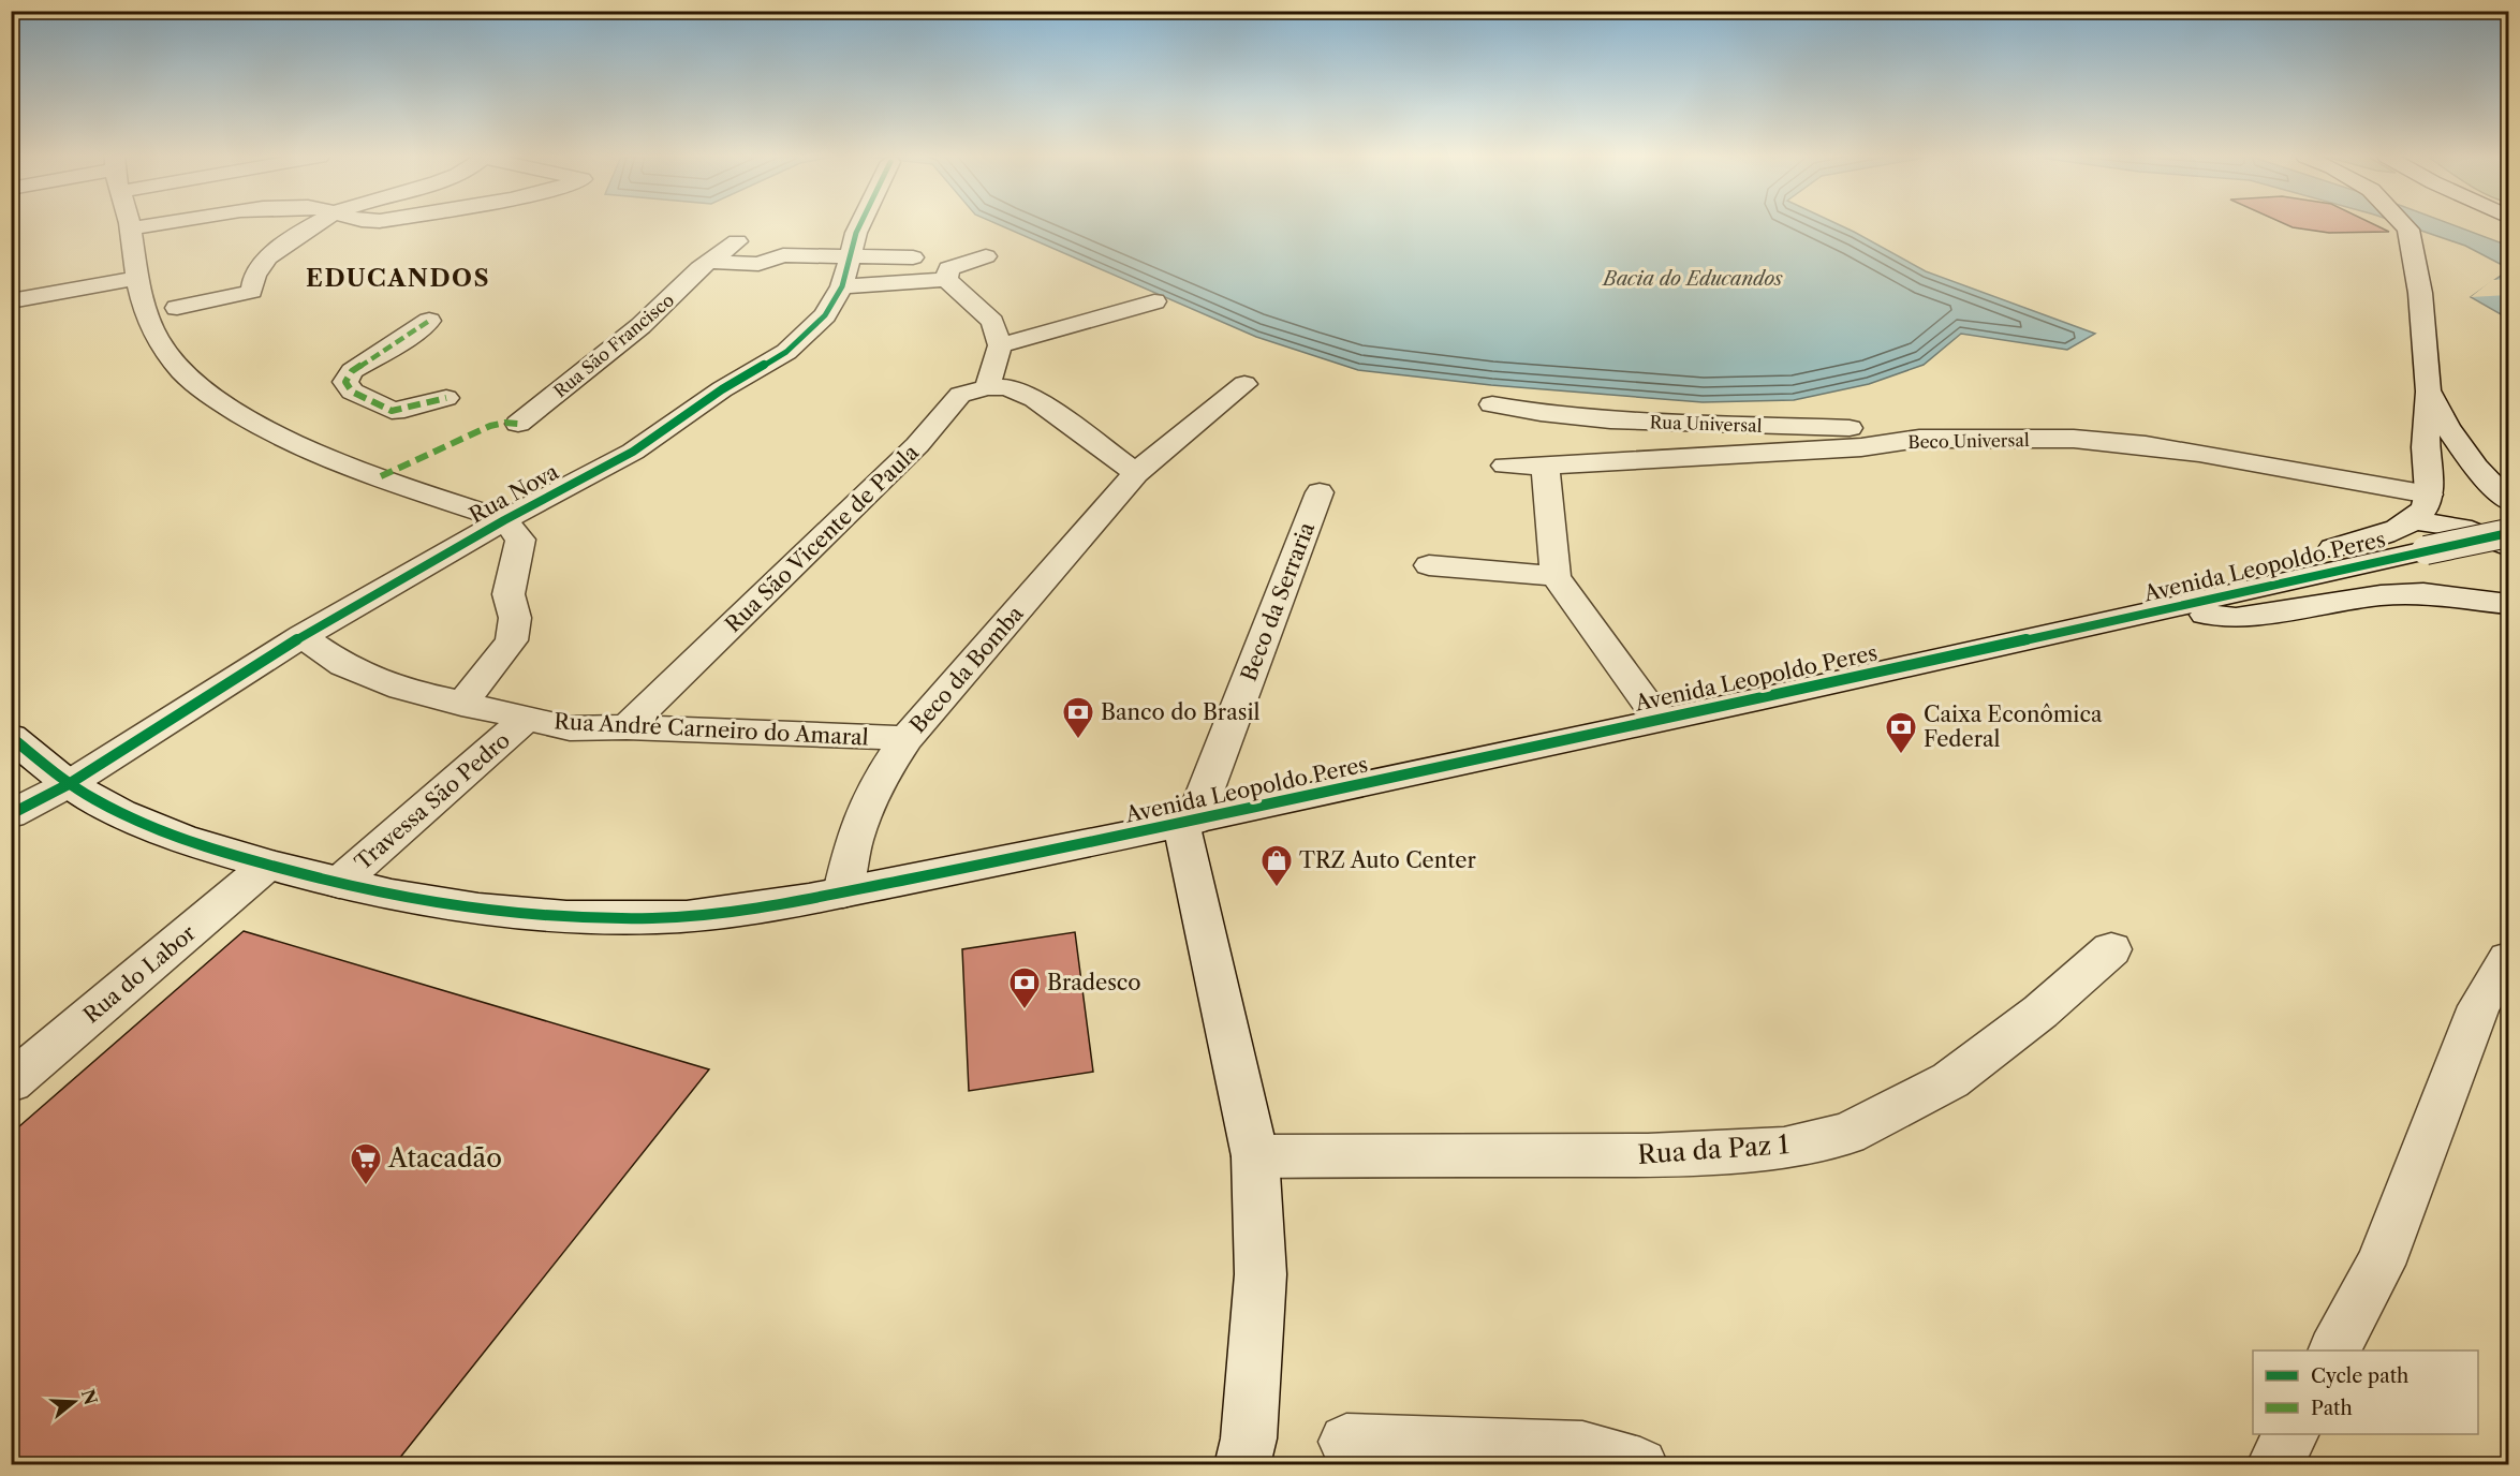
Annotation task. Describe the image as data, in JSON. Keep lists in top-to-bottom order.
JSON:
{
  "streets": {
    "street": [
      "Rua São Francisco",
      "Rua Universal",
      "Beco Universal",
      "Rua Nova",
      "Rua São Vicente de Paula",
      "Avenida Leopoldo Peres",
      "Beco da Serraria",
      "Beco da Bomba",
      "Rua André Carneiro do Amaral",
      "Travessa São Pedro",
      "Rua do Labor",
      "Rua da Paz 1"
    ]
  },
  "crossings": [
    ["Rua Universal", "Beco Universal"],
    ["Rua Nova", "Avenida Leopoldo Peres"],
    ["Rua Nova", "Rua André Carneiro do Amaral"],
    ["Rua São Vicente de Paula", "Rua André Carneiro do Amaral"],
    ["Avenida Leopoldo Peres", "Beco da Serraria"],
    ["Avenida Leopoldo Peres", "Beco da Bomba"],
    ["Avenida Leopoldo Peres", "Travessa São Pedro"],
    ["Avenida Leopoldo Peres", "Rua do Labor"],
    ["Beco da Bomba", "Rua André Carneiro do Amaral"],
    ["Rua André Carneiro do Amaral", "Travessa São Pedro"]
  ],
  "districts": ["EDUCANDOS"],
  "water": ["Bacia do Educandos"],
  "places": {
    "bank": ["Banco do Brasil", "Caixa Econômica Federal", "Bradesco"],
    "shop": ["TRZ Auto Center"],
    "supermarket": ["Atacadão"]
  },
  "legend": ["Cycle path", "Path"],
  "north": "right"
}
